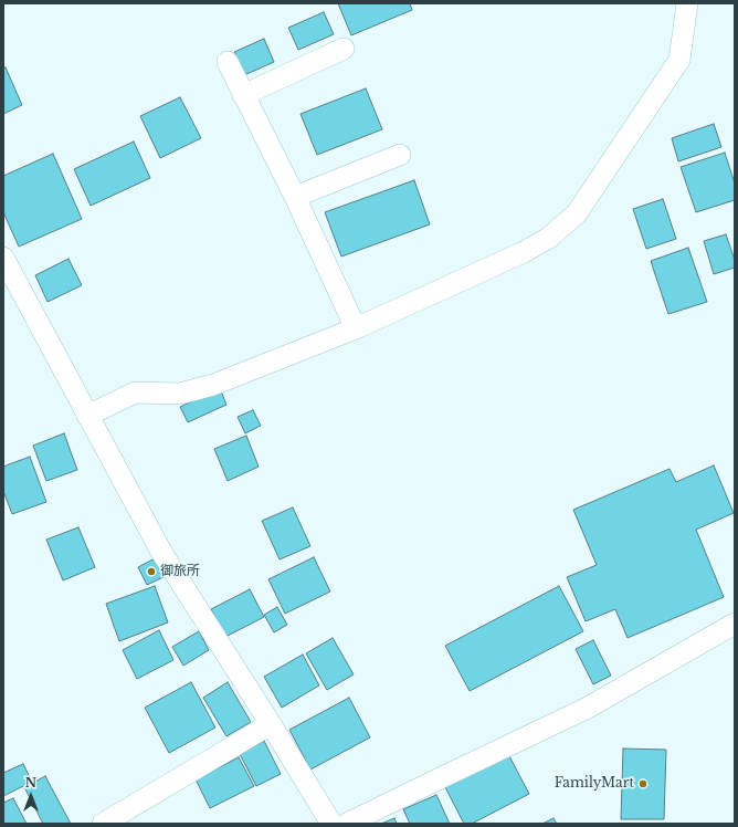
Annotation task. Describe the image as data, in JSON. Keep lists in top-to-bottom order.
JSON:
{
  "places": ["御旅所", "FamilyMart"],
  "north": "top"
}
